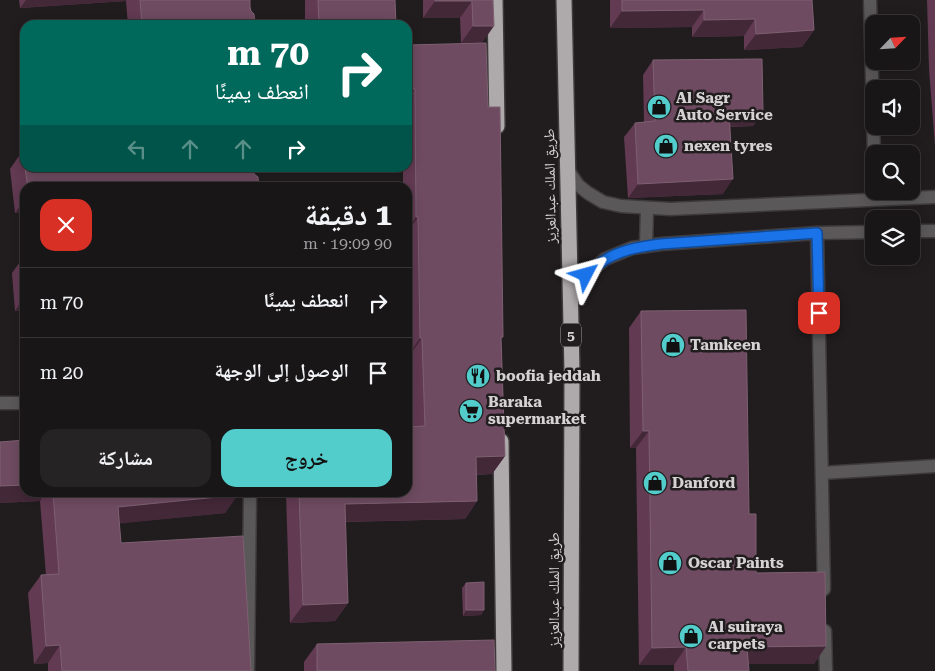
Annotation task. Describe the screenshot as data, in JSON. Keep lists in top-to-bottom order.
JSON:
{
  "streets": {
    "highway": ["طريق الملك عبدالعزيز", "5"]
  },
  "places": {
    "shop": [
      "Al Sagr Auto Service",
      "nexen tyres",
      "Tamkeen",
      "Danford",
      "Oscar Paints",
      "Al suiraya carpets"
    ],
    "restaurant": ["boofia jeddah"],
    "supermarket": ["Baraka supermarket"]
  },
  "north": "top right",
  "page": {
    "turn": ["70 m", "انعطف يمينًا"],
    "heading": ["1 دقيقة", "90 m · 19:09"],
    "list": [
      {
        "name": "انعطف يمينًا",
        "value": "70 m"
      },
      {
        "name": "الوصول إلى الوجهة",
        "value": "20 m"
      }
    ],
    "buttons": ["خروج", "مشاركة"]
  }
}
